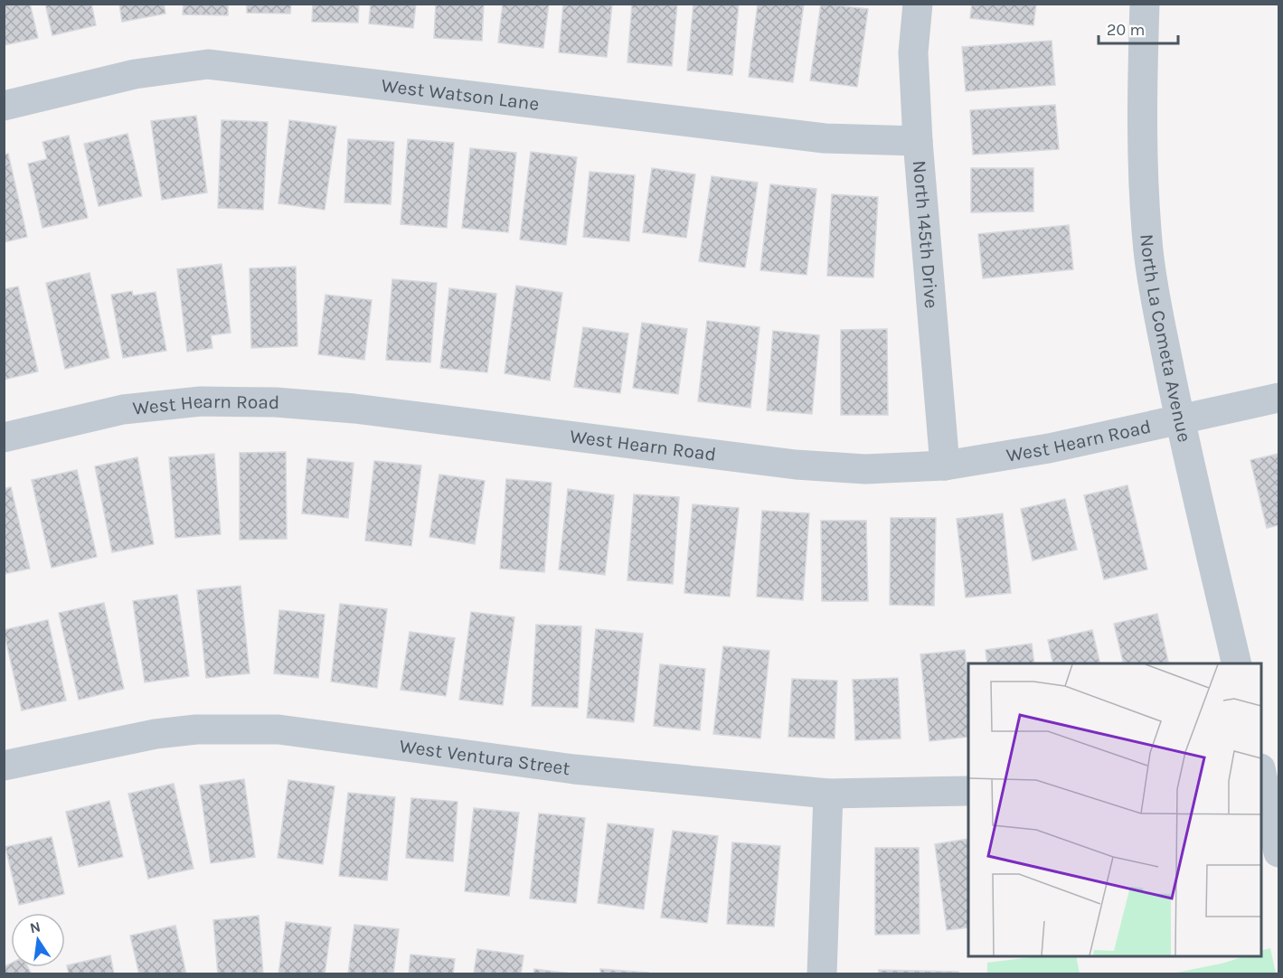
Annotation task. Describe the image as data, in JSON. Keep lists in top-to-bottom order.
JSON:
{
  "streets": {
    "street": [
      "West Watson Lane",
      "North 145th Drive",
      "North La Cometa Avenue",
      "West Hearn Road",
      "West Ventura Street"
    ]
  },
  "crossings": [
    ["West Watson Lane", "North 145th Drive"],
    ["North 145th Drive", "West Hearn Road"],
    ["North La Cometa Avenue", "West Hearn Road"]
  ],
  "scale_bar": "20 m",
  "north": "top"
}
